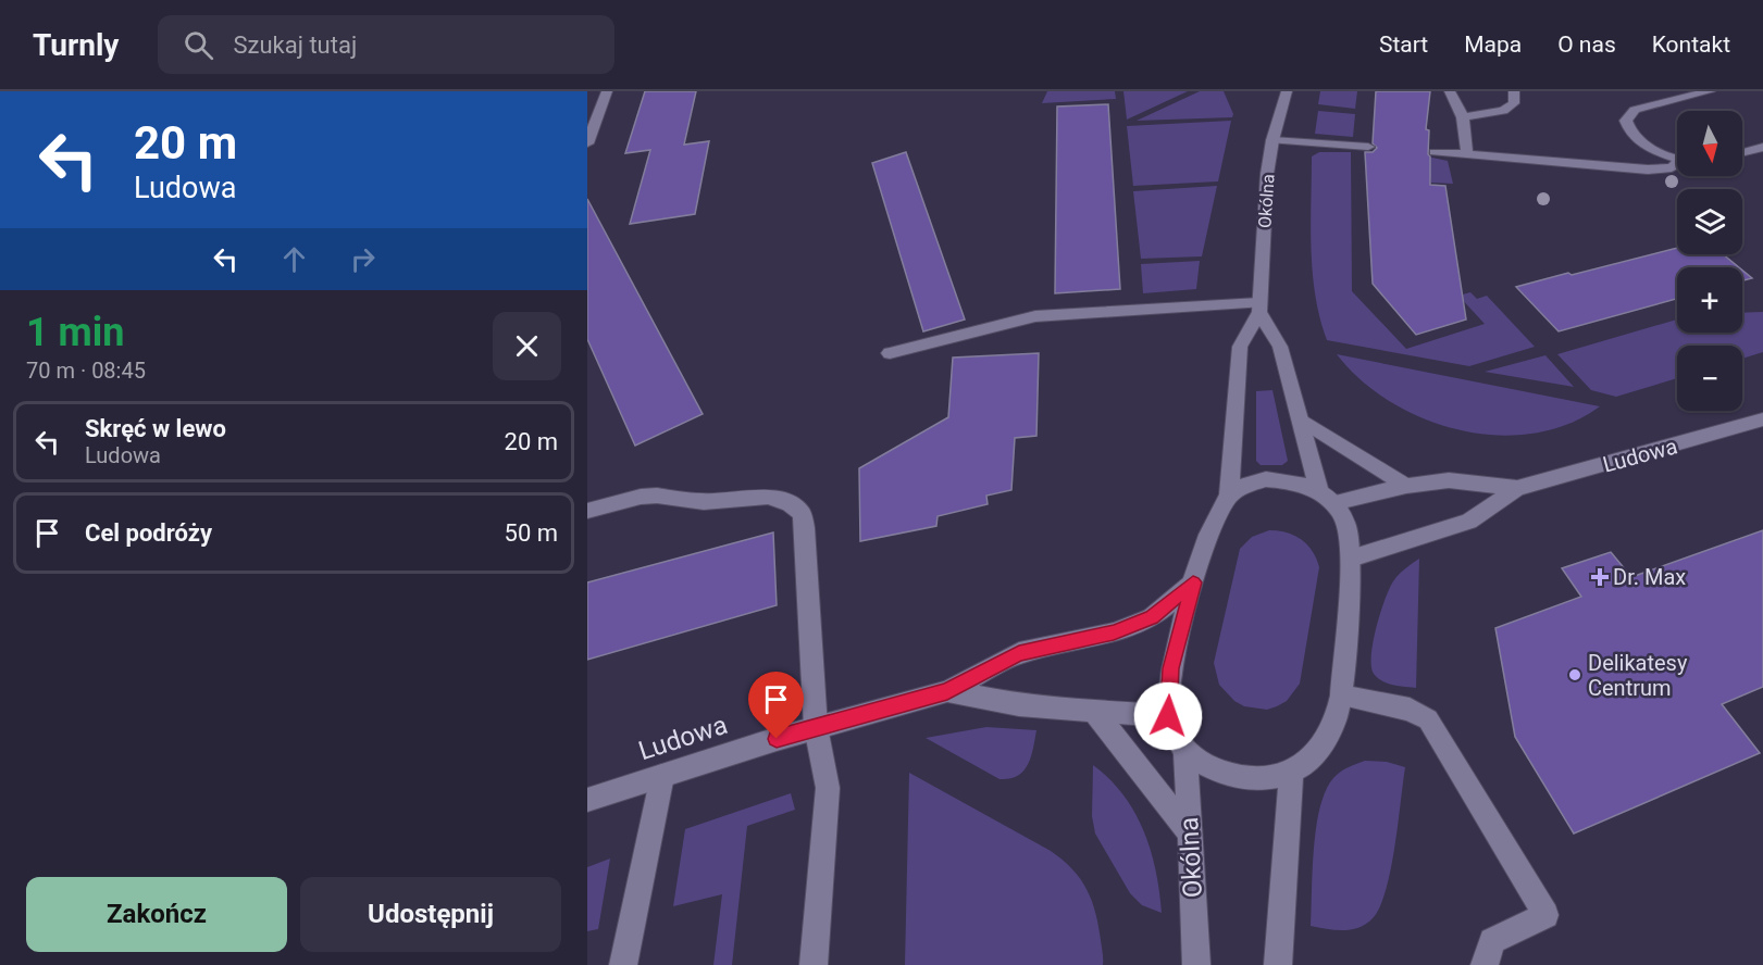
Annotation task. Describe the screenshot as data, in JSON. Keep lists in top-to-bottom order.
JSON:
{
  "streets": {
    "street": ["Okólna", "Ludowa"]
  },
  "places": {
    "health": ["Dr. Max"],
    "other": ["Delikatesy Centrum"]
  },
  "north": "bottom",
  "page": {
    "header": "Turnly",
    "search": "Szukaj tutaj",
    "nav": [
      "Start",
      "Mapa",
      "O nas",
      "Kontakt"
    ],
    "turn": ["20 m", "Ludowa"],
    "map_buttons": ["+", "−"],
    "heading": ["1 min", "70 m · 08:45"],
    "list": [
      {
        "name": "Skręć w lewo",
        "note": "Ludowa",
        "value": "20 m"
      },
      {
        "name": "Cel podróży",
        "value": "50 m"
      }
    ],
    "buttons": ["Zakończ", "Udostępnij"]
  }
}
